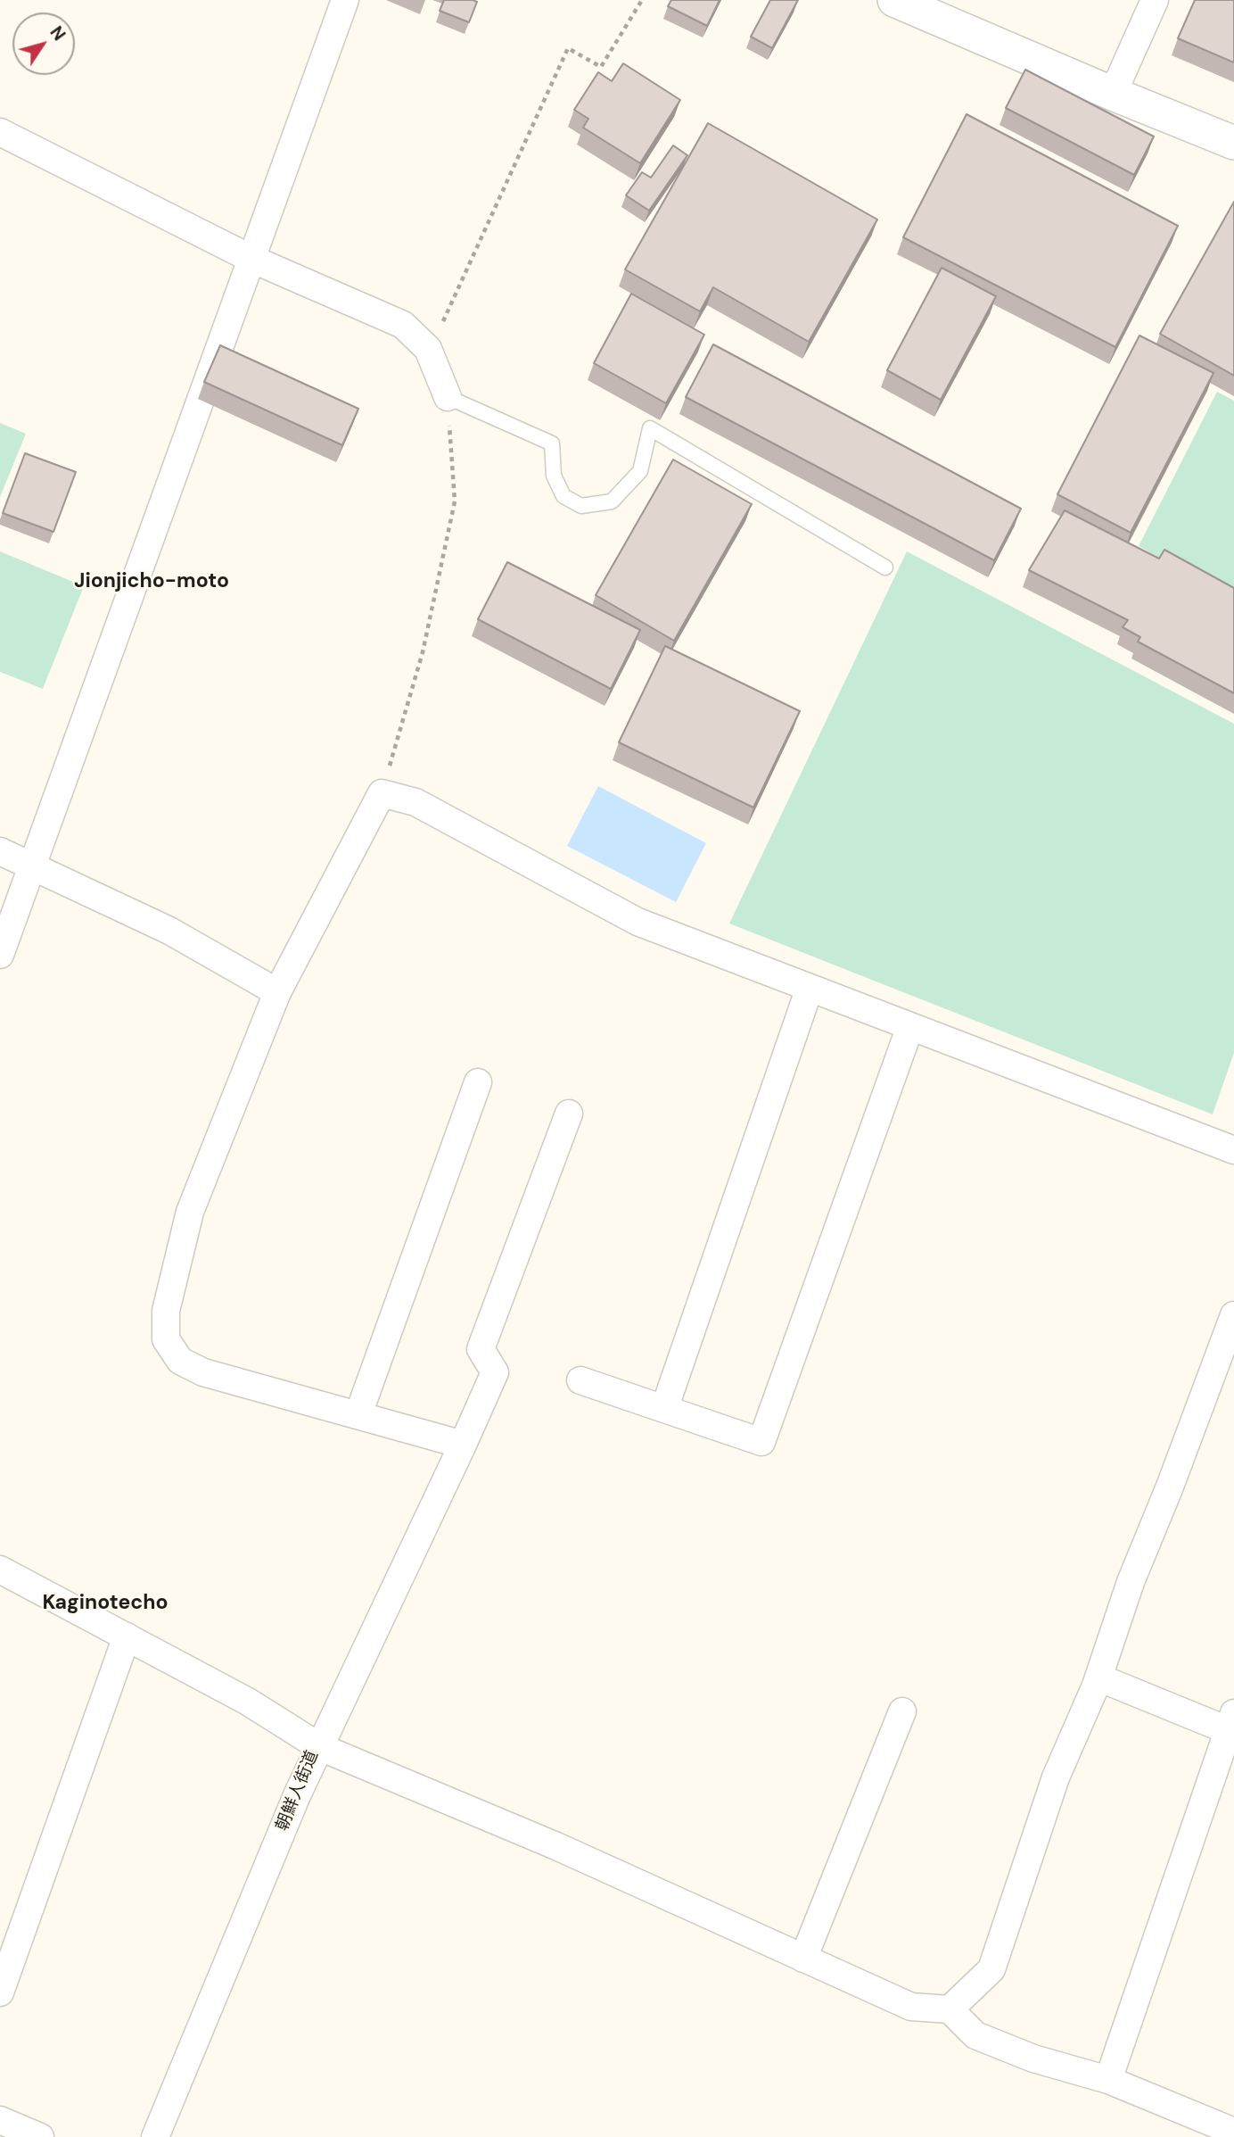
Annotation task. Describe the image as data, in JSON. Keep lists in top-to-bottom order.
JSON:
{
  "streets": {
    "street": ["朝鮮人街道"]
  },
  "districts": ["Jionjicho-moto", "Kaginotecho"],
  "north": "top right"
}
